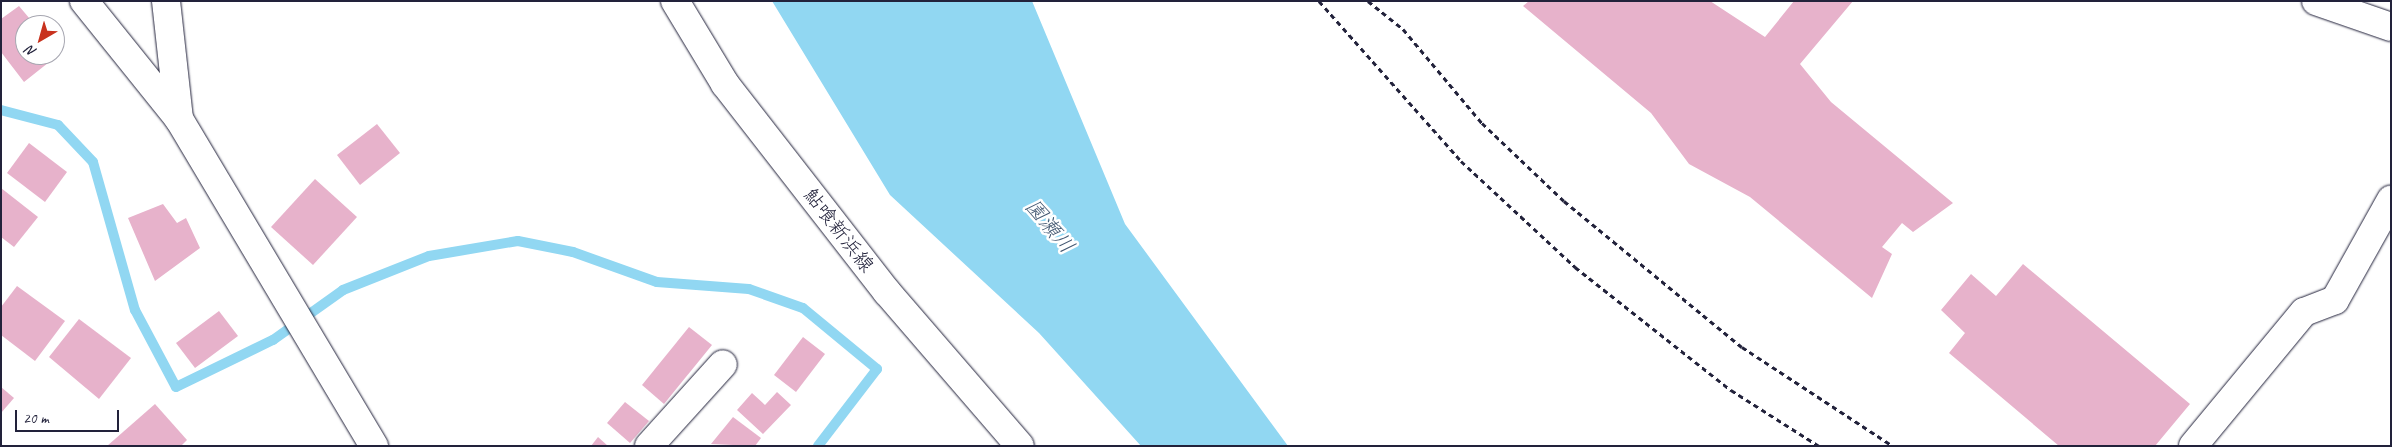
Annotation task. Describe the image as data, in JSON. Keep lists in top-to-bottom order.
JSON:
{
  "streets": {
    "street": ["鮎喰新浜線"]
  },
  "water": ["園瀬川"],
  "scale_bar": "20 m",
  "north": "bottom left"
}
